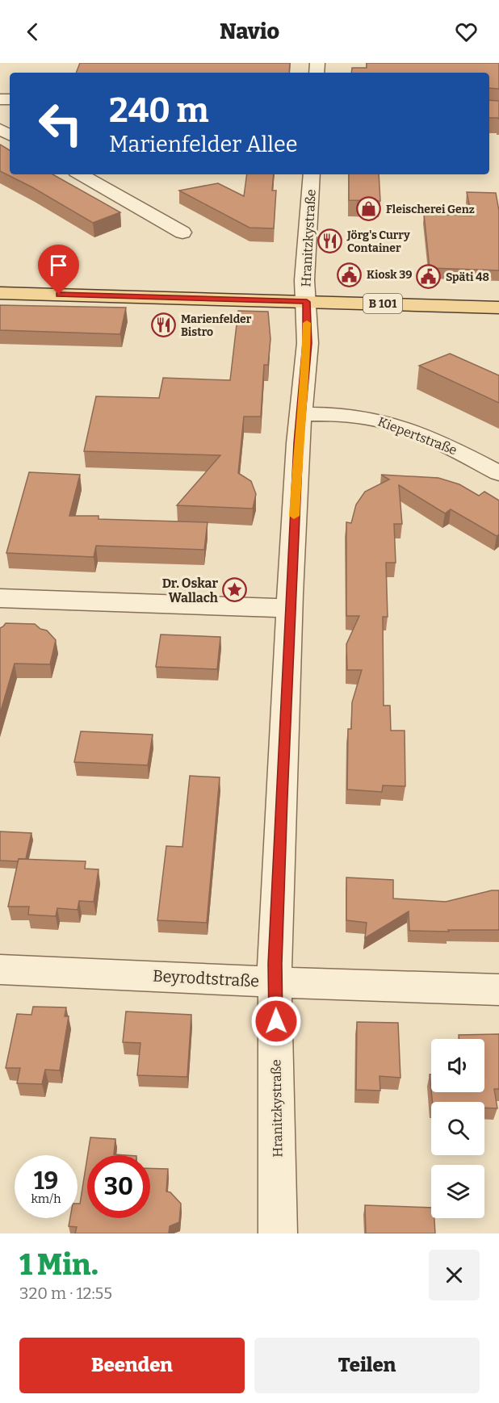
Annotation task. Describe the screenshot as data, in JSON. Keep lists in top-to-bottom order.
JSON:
{
  "streets": {
    "main road": ["B 101"],
    "street": ["Hranitzkystraße", "Kiepertstraße", "Beyrodtstraße"]
  },
  "crossings": [
    ["Hranitzkystraße", "B 101"],
    ["Hranitzkystraße", "Kiepertstraße"],
    ["Hranitzkystraße", "Beyrodtstraße"]
  ],
  "places": {
    "shop": ["Fleischerei Genz"],
    "restaurant": ["Jörg's Curry Container", "Marienfelder Bistro"],
    "public building": ["Kiosk 39", "Späti 48"],
    "place": ["Dr. Oskar Wallach"]
  },
  "page": {
    "header": "Navio",
    "turn": ["240 m", "Marienfelder Allee"],
    "speed": "19 km/h",
    "limit": "30",
    "heading": ["1 Min.", "320 m · 12:55"],
    "buttons": ["Beenden", "Teilen"]
  }
}
